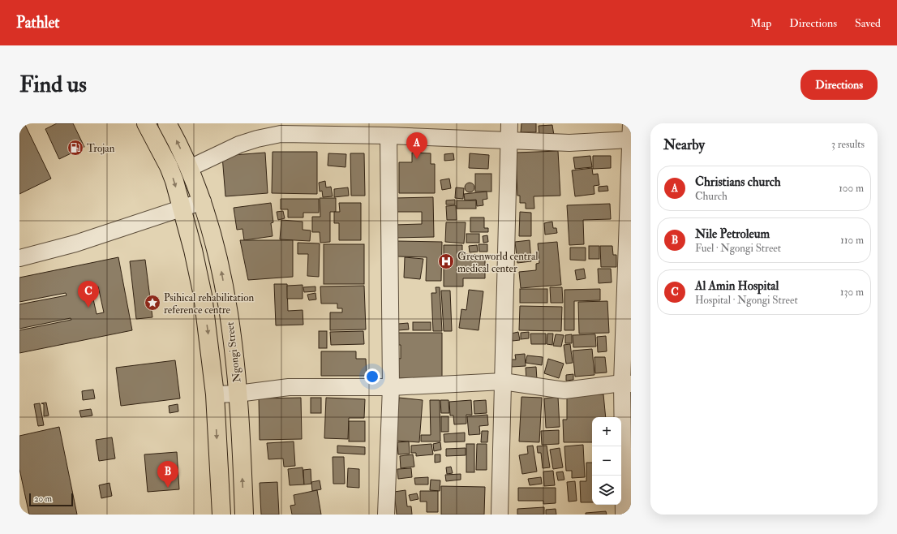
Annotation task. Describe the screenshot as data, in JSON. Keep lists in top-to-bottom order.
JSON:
{
  "streets": {
    "main road": ["Ngongi Street"]
  },
  "places": {
    "fuel station": ["Trojan"],
    "hospital": ["Greenworld central medical center"],
    "place": ["Psihical rehabilitation reference centre"]
  },
  "scale_bar": "20 m",
  "page": {
    "header": "Pathlet",
    "nav": ["Map", "Directions", "Saved"],
    "buttons": "Directions",
    "title": "Find us",
    "heading": ["Nearby", "3 results"],
    "pins": ["A", "C", "B"],
    "list": [
      {
        "mark": "A",
        "name": "Christians church",
        "note": "Church",
        "value": "100 m"
      },
      {
        "mark": "B",
        "name": "Nile Petroleum",
        "note": "Fuel · Ngongi Street",
        "value": "110 m"
      },
      {
        "mark": "C",
        "name": "Al Amin Hospital",
        "note": "Hospital · Ngongi Street",
        "value": "130 m"
      }
    ],
    "map_buttons": ["+", "−"],
    "scale": "20 m"
  }
}
